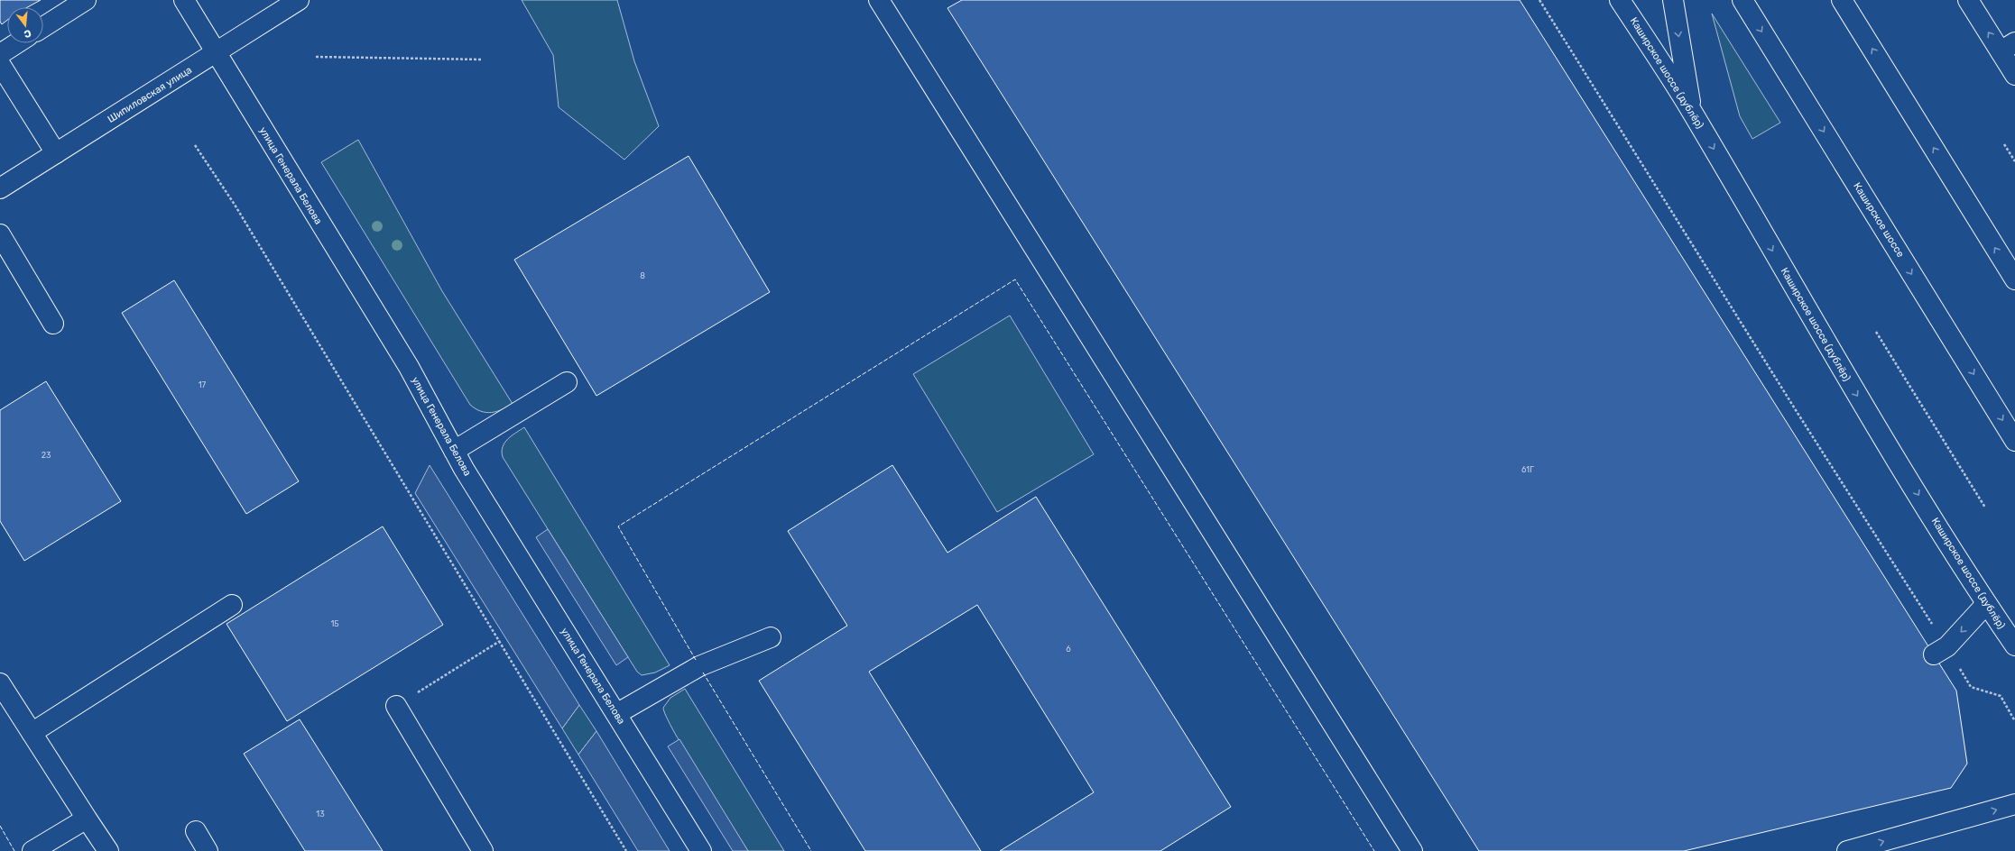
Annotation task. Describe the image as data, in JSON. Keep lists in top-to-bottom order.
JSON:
{
  "streets": {
    "main road": [
      "Каширское шоссе (дублёр)",
      "Шипиловская улица",
      "улица Генерала Белова",
      "Каширское шоссе"
    ]
  },
  "crossings": [
    ["Шипиловская улица", "улица Генерала Белова"]
  ],
  "one_way": ["Каширское шоссе (дублёр)"],
  "house_numbers": [
    "8",
    "17",
    "23",
    "61Г",
    "15",
    "6",
    "13"
  ],
  "north": "bottom"
}
